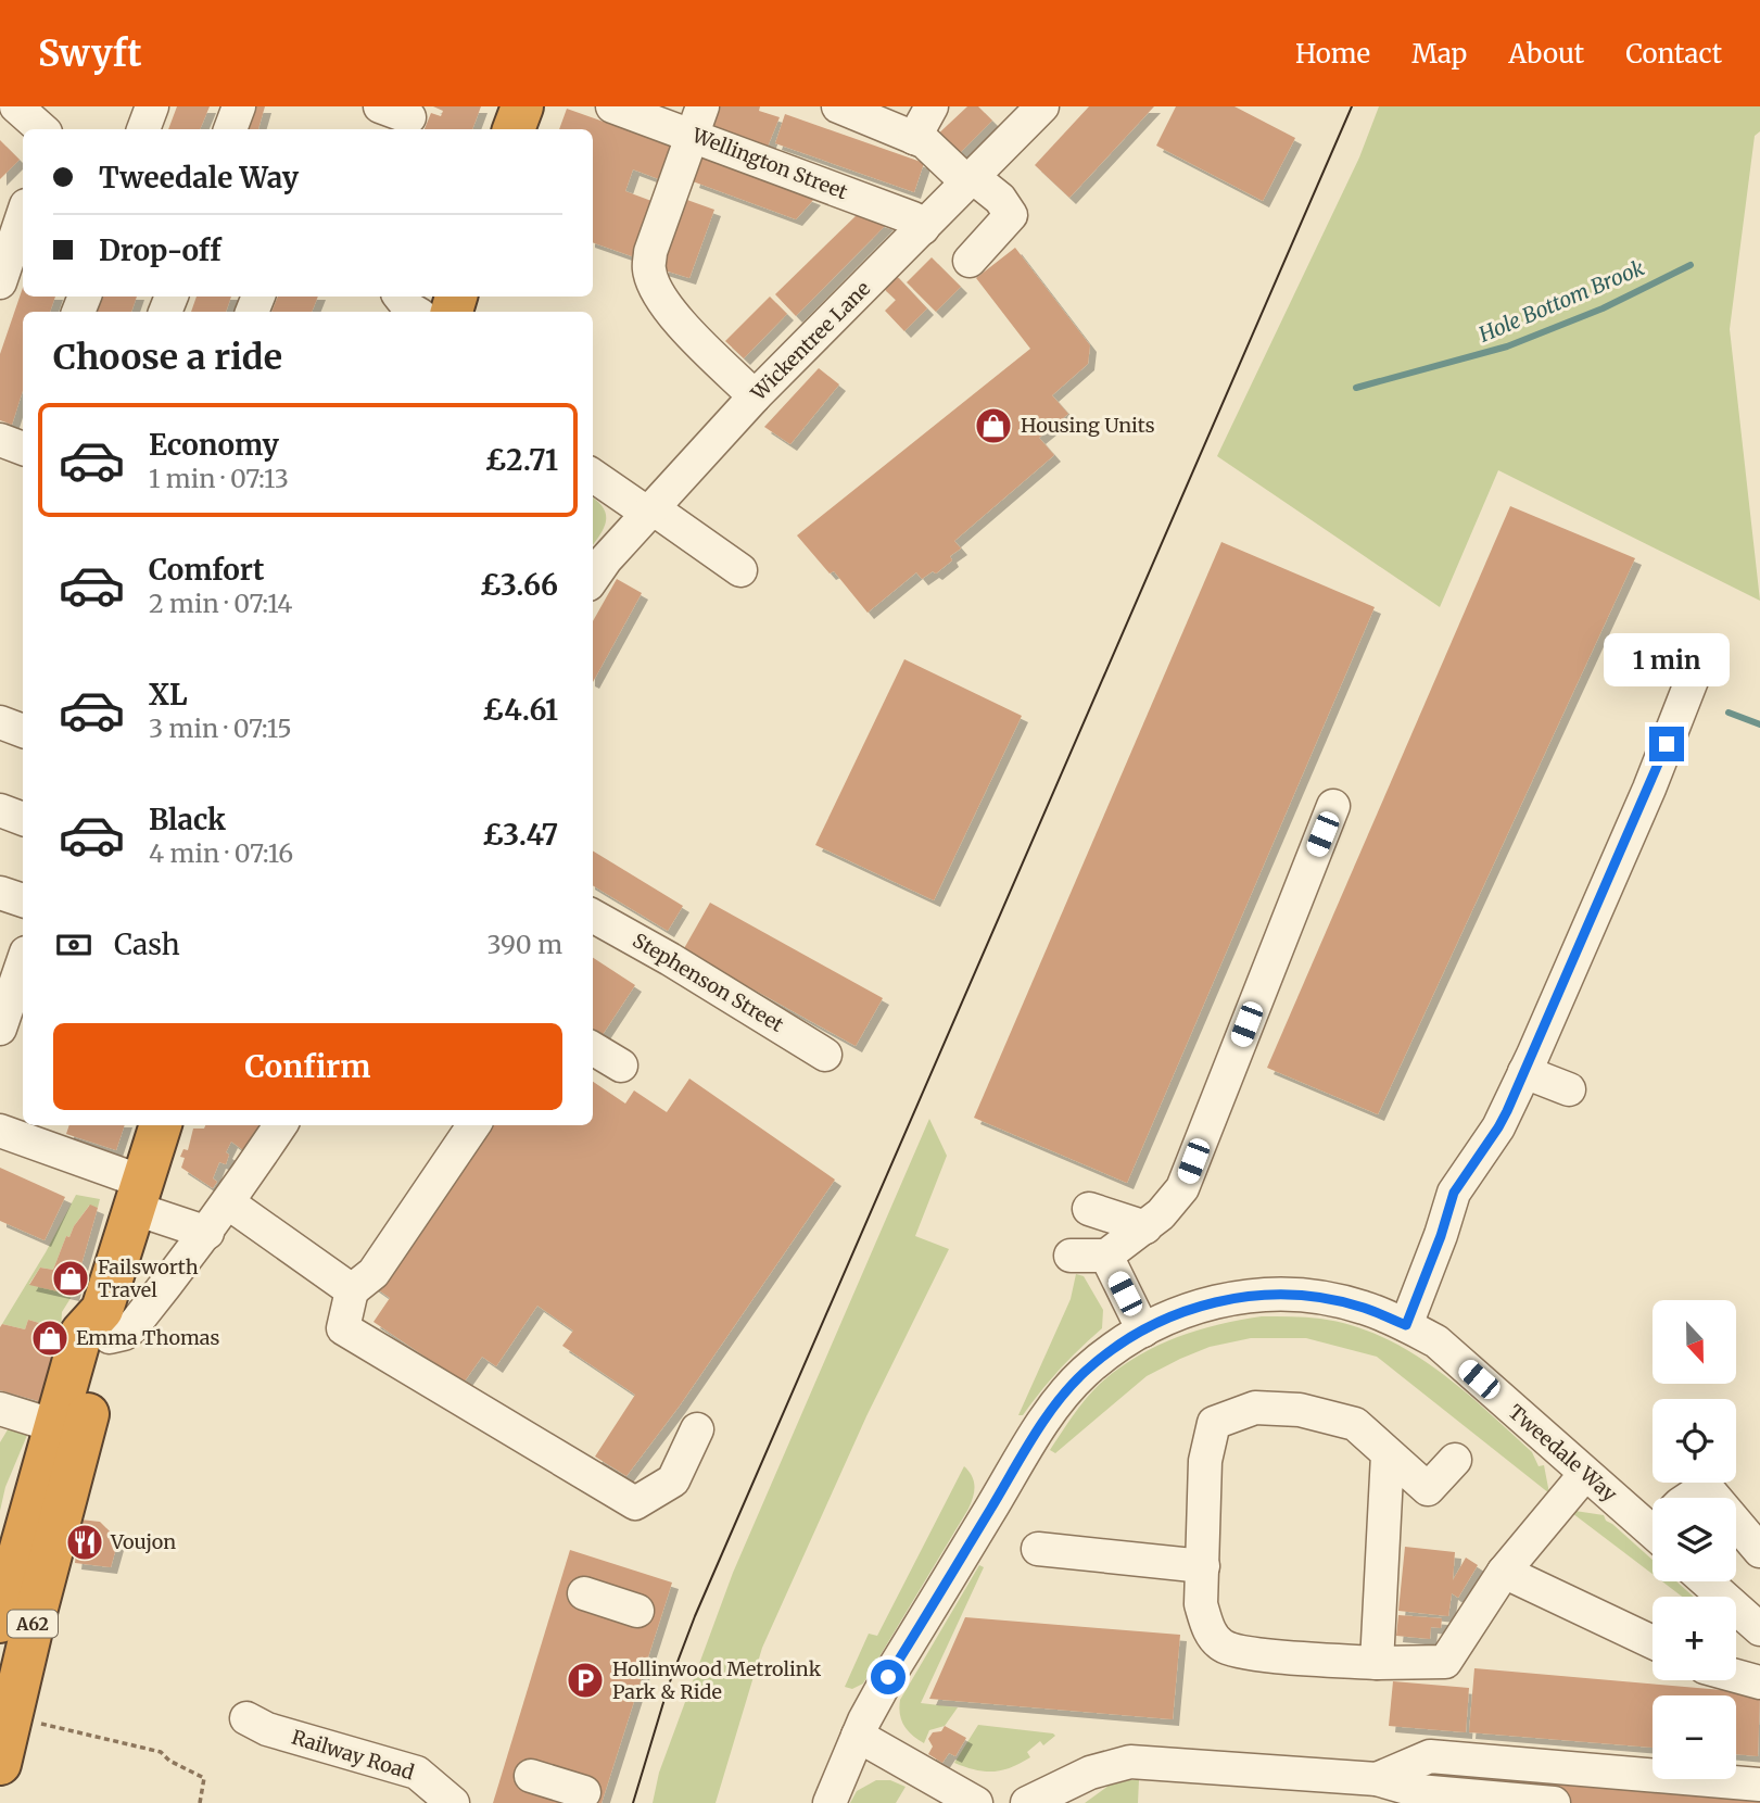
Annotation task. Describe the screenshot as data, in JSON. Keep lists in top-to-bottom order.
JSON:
{
  "streets": {
    "highway": ["A62"],
    "street": [
      "Wellington Street",
      "Wickentree Lane",
      "Stephenson Street",
      "Tweedale Way",
      "Railway Road"
    ]
  },
  "crossings": [
    ["Wellington Street", "Wickentree Lane"]
  ],
  "water": ["Hole Bottom Brook"],
  "places": {
    "shop": ["Housing Units", "Failsworth Travel", "Emma Thomas"],
    "restaurant": ["Voujon"],
    "parking": ["Hollinwood Metrolink Park & Ride"]
  },
  "north": "bottom",
  "page": {
    "header": "Swyft",
    "nav": [
      "Home",
      "Map",
      "About",
      "Contact"
    ],
    "banner": ["Tweedale Way", "Drop-off"],
    "heading": "Choose a ride",
    "list": [
      {
        "name": "Economy",
        "note": "1 min · 07:13",
        "value": "£2.71"
      },
      {
        "name": "Comfort",
        "note": "2 min · 07:14",
        "value": "£3.66"
      },
      {
        "name": "XL",
        "note": "3 min · 07:15",
        "value": "£4.61"
      },
      {
        "name": "Black",
        "note": "4 min · 07:16",
        "value": "£3.47"
      }
    ],
    "bubble": "1 min",
    "pay": ["Cash", "390 m"],
    "buttons": "Confirm",
    "map_buttons": ["+", "−"]
  }
}
